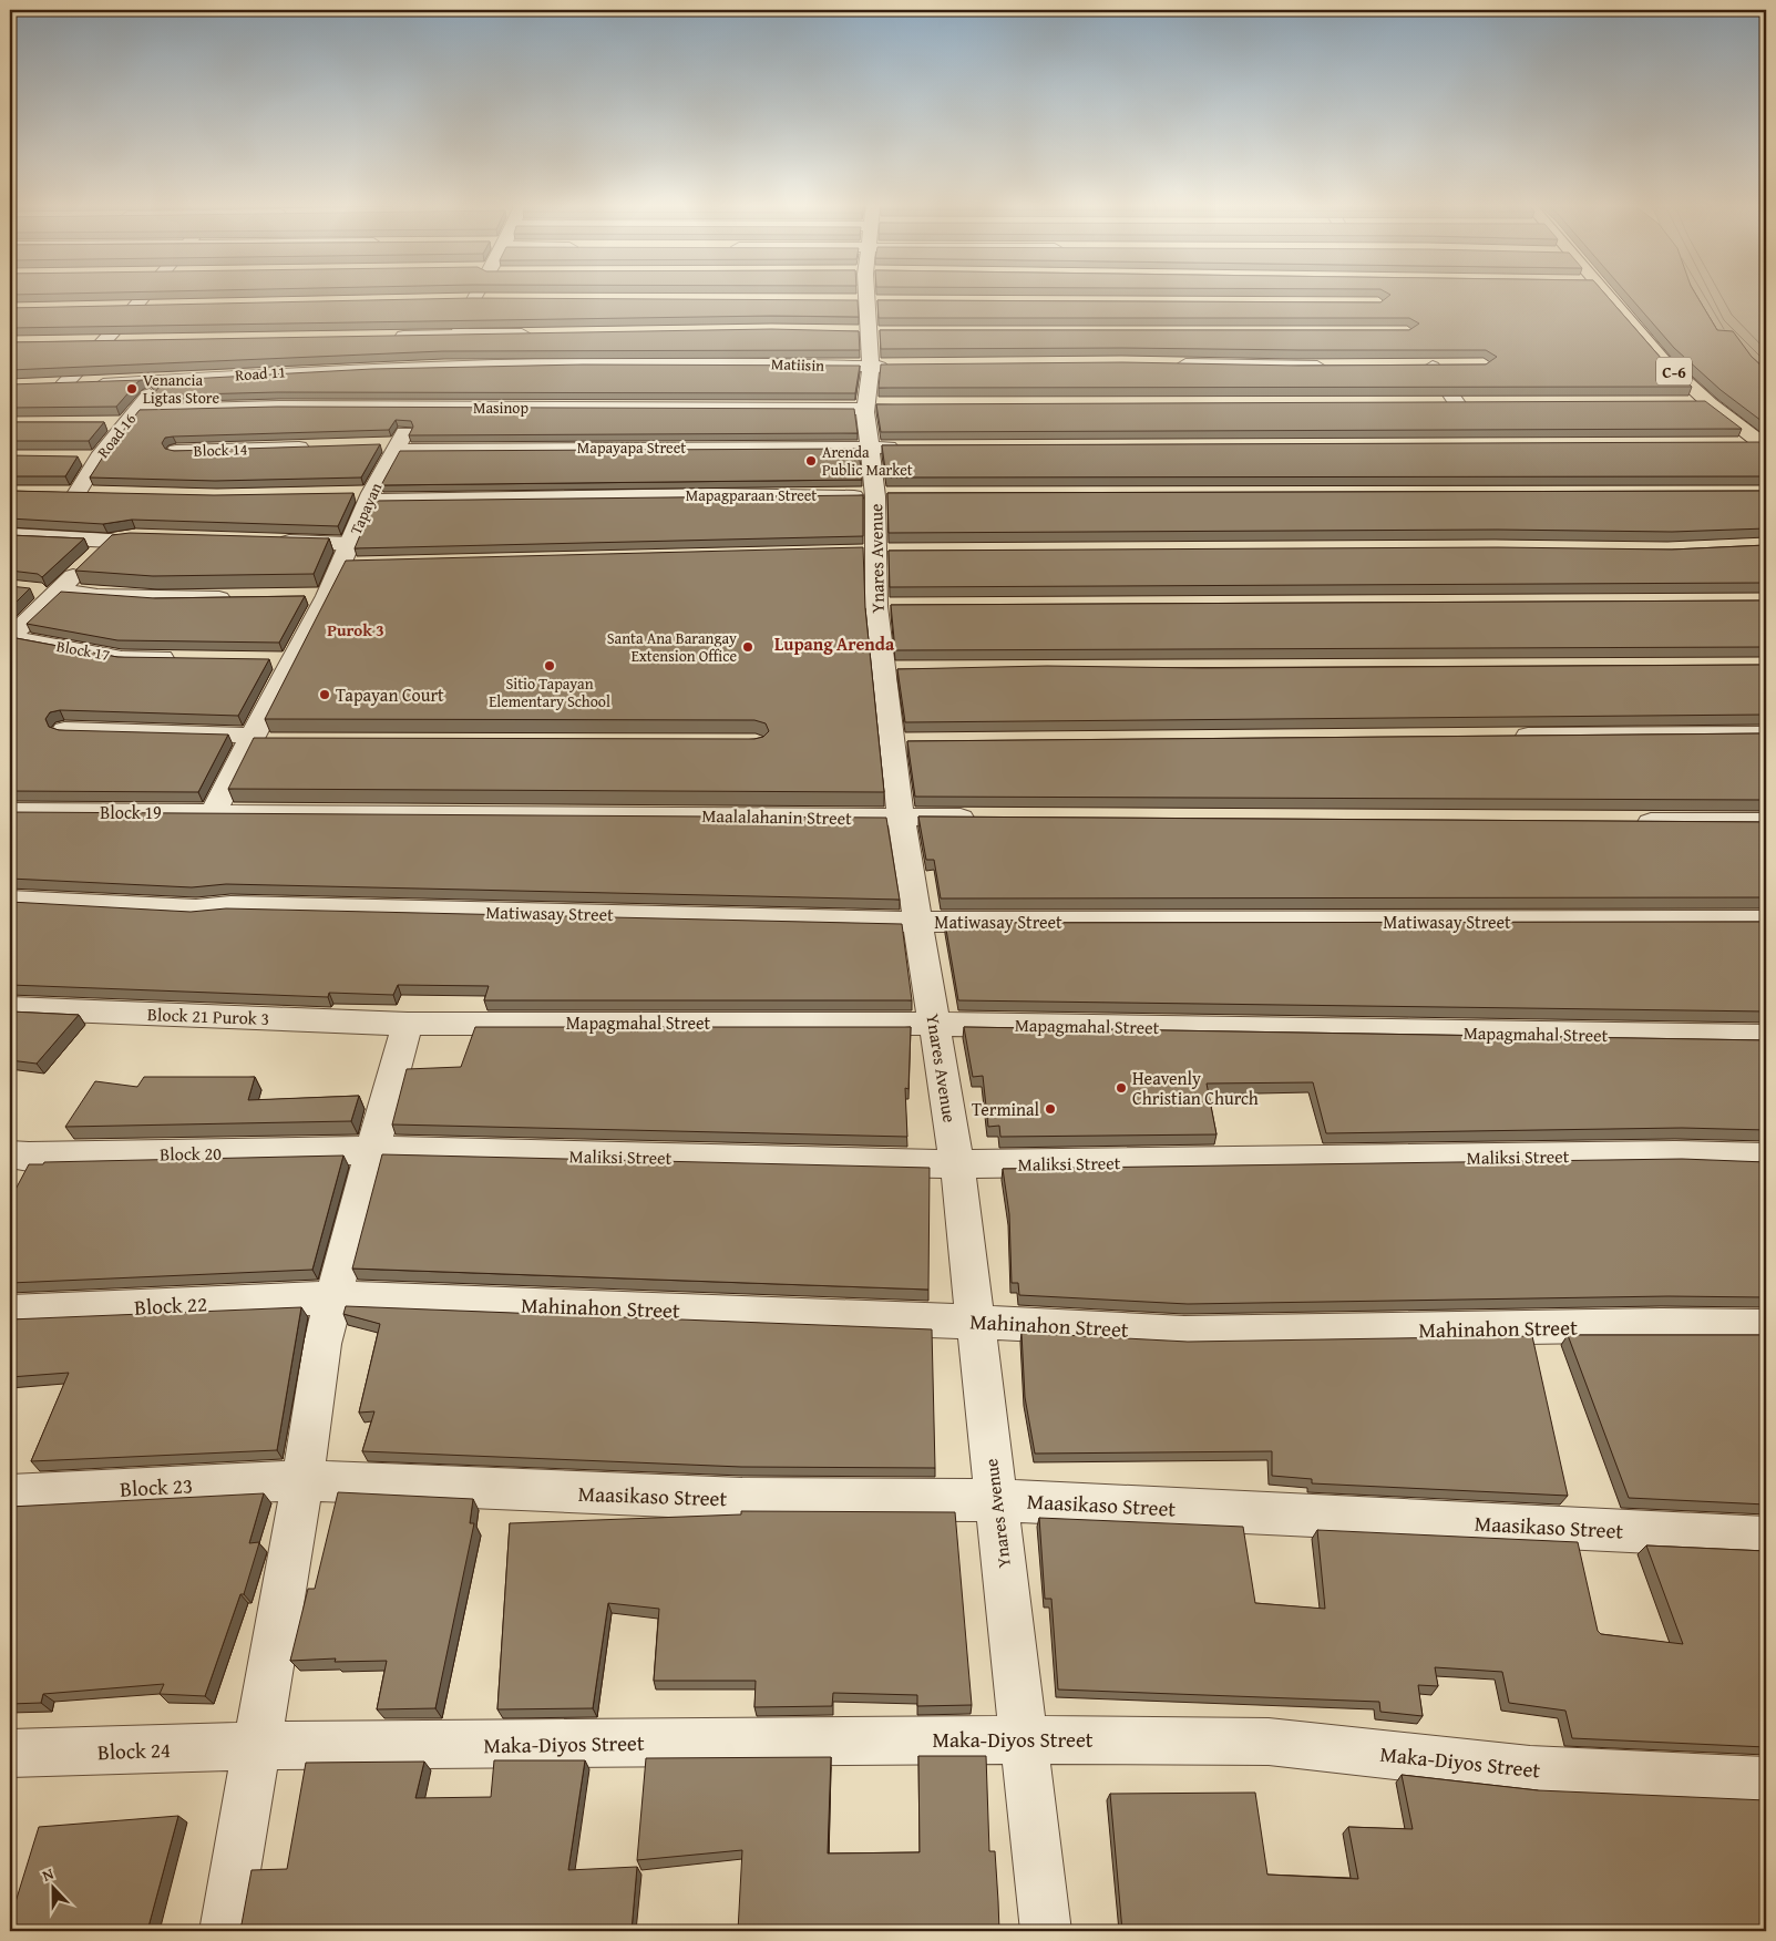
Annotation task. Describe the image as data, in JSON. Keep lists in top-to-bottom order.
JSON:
{
  "streets": {
    "main road": ["C-6"],
    "street": [
      "Matiisin",
      "Road 11",
      "Masinop",
      "Road 16",
      "Mapayapa Street",
      "Block 14",
      "Mapagparaan Street",
      "Tapayan",
      "Ynares Avenue",
      "Block 17",
      "Block 19",
      "Maalalahanin Street",
      "Matiwasay Street",
      "Block 21 Purok 3",
      "Mapagmahal Street",
      "Block 20",
      "Maliksi Street",
      "Block 22",
      "Mahinahon Street",
      "Block 23",
      "Maasikaso Street",
      "Maka-Diyos Street",
      "Block 24"
    ]
  },
  "crossings": [
    ["Matiisin", "Road 11"],
    ["Matiisin", "Tapayan"],
    ["Matiisin", "Ynares Avenue"],
    ["Road 11", "Road 16"],
    ["Road 11", "Tapayan"],
    ["Masinop", "Road 16"],
    ["Masinop", "Tapayan"],
    ["Masinop", "Ynares Avenue"],
    ["Mapayapa Street", "Tapayan"],
    ["Mapayapa Street", "Ynares Avenue"],
    ["Mapagparaan Street", "Tapayan"],
    ["Mapagparaan Street", "Ynares Avenue"],
    ["Tapayan", "Block 19"],
    ["Ynares Avenue", "Maalalahanin Street"],
    ["Ynares Avenue", "Matiwasay Street"],
    ["Ynares Avenue", "Mapagmahal Street"],
    ["Ynares Avenue", "Maliksi Street"],
    ["Ynares Avenue", "Mahinahon Street"],
    ["Ynares Avenue", "Maasikaso Street"],
    ["Ynares Avenue", "Maka-Diyos Street"],
    ["Block 19", "Maalalahanin Street"],
    ["Block 21 Purok 3", "Mapagmahal Street"],
    ["Block 20", "Maliksi Street"],
    ["Block 22", "Mahinahon Street"],
    ["Block 23", "Maasikaso Street"],
    ["Maka-Diyos Street", "Block 24"]
  ],
  "districts": ["Purok 3", "Lupang Arenda"],
  "places": [
    "Venancia Ligtas Store",
    "Arenda Public Market",
    "Santa Ana Barangay Extension Office",
    "Sitio Tapayan Elementary School",
    "Tapayan Court",
    "Heavenly Christian Church",
    "Terminal"
  ],
  "north": "top"
}
